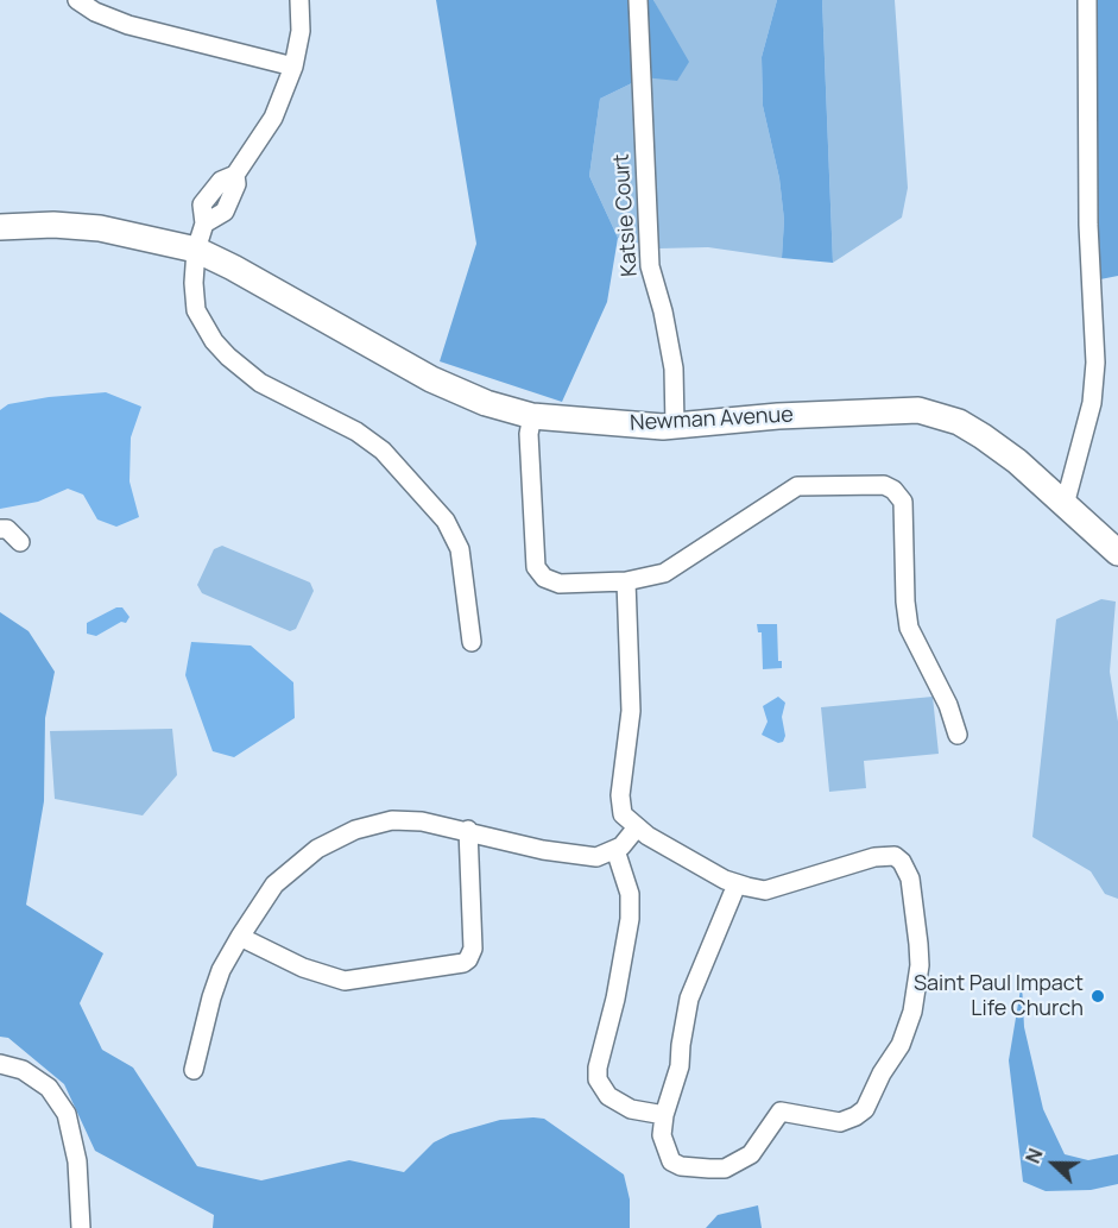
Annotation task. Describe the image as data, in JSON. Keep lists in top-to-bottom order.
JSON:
{
  "streets": {
    "street": ["Katsie Court", "Newman Avenue"]
  },
  "crossings": [
    ["Katsie Court", "Newman Avenue"]
  ],
  "places": ["Saint Paul Impact Life Church"],
  "north": "left"
}
